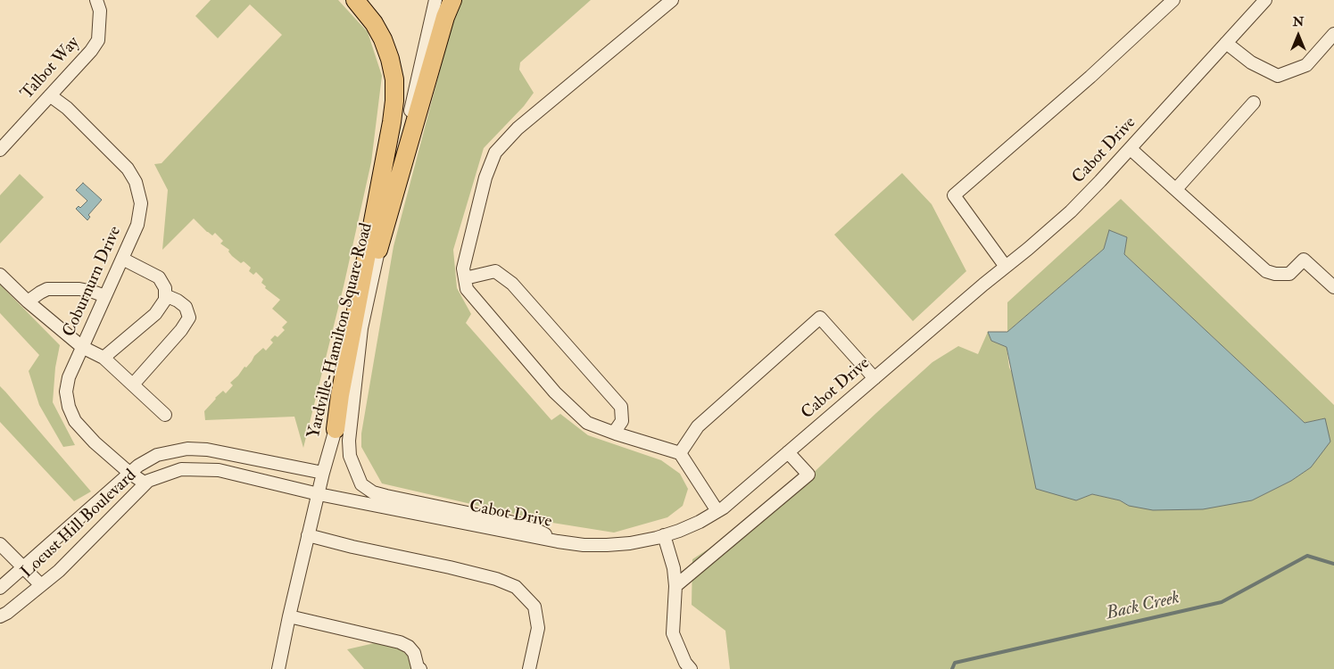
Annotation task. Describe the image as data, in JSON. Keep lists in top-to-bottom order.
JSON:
{
  "streets": {
    "street": [
      "Talbot Way",
      "Cabot Drive",
      "Coburnurn Drive",
      "Yardville-Hamilton Square Road",
      "Locust Hill Boulevard"
    ]
  },
  "crossings": [
    ["Talbot Way", "Coburnurn Drive"],
    ["Cabot Drive", "Yardville-Hamilton Square Road"],
    ["Cabot Drive", "Locust Hill Boulevard"],
    ["Coburnurn Drive", "Locust Hill Boulevard"],
    ["Yardville-Hamilton Square Road", "Locust Hill Boulevard"]
  ],
  "water": ["Back Creek"],
  "north": "top"
}
